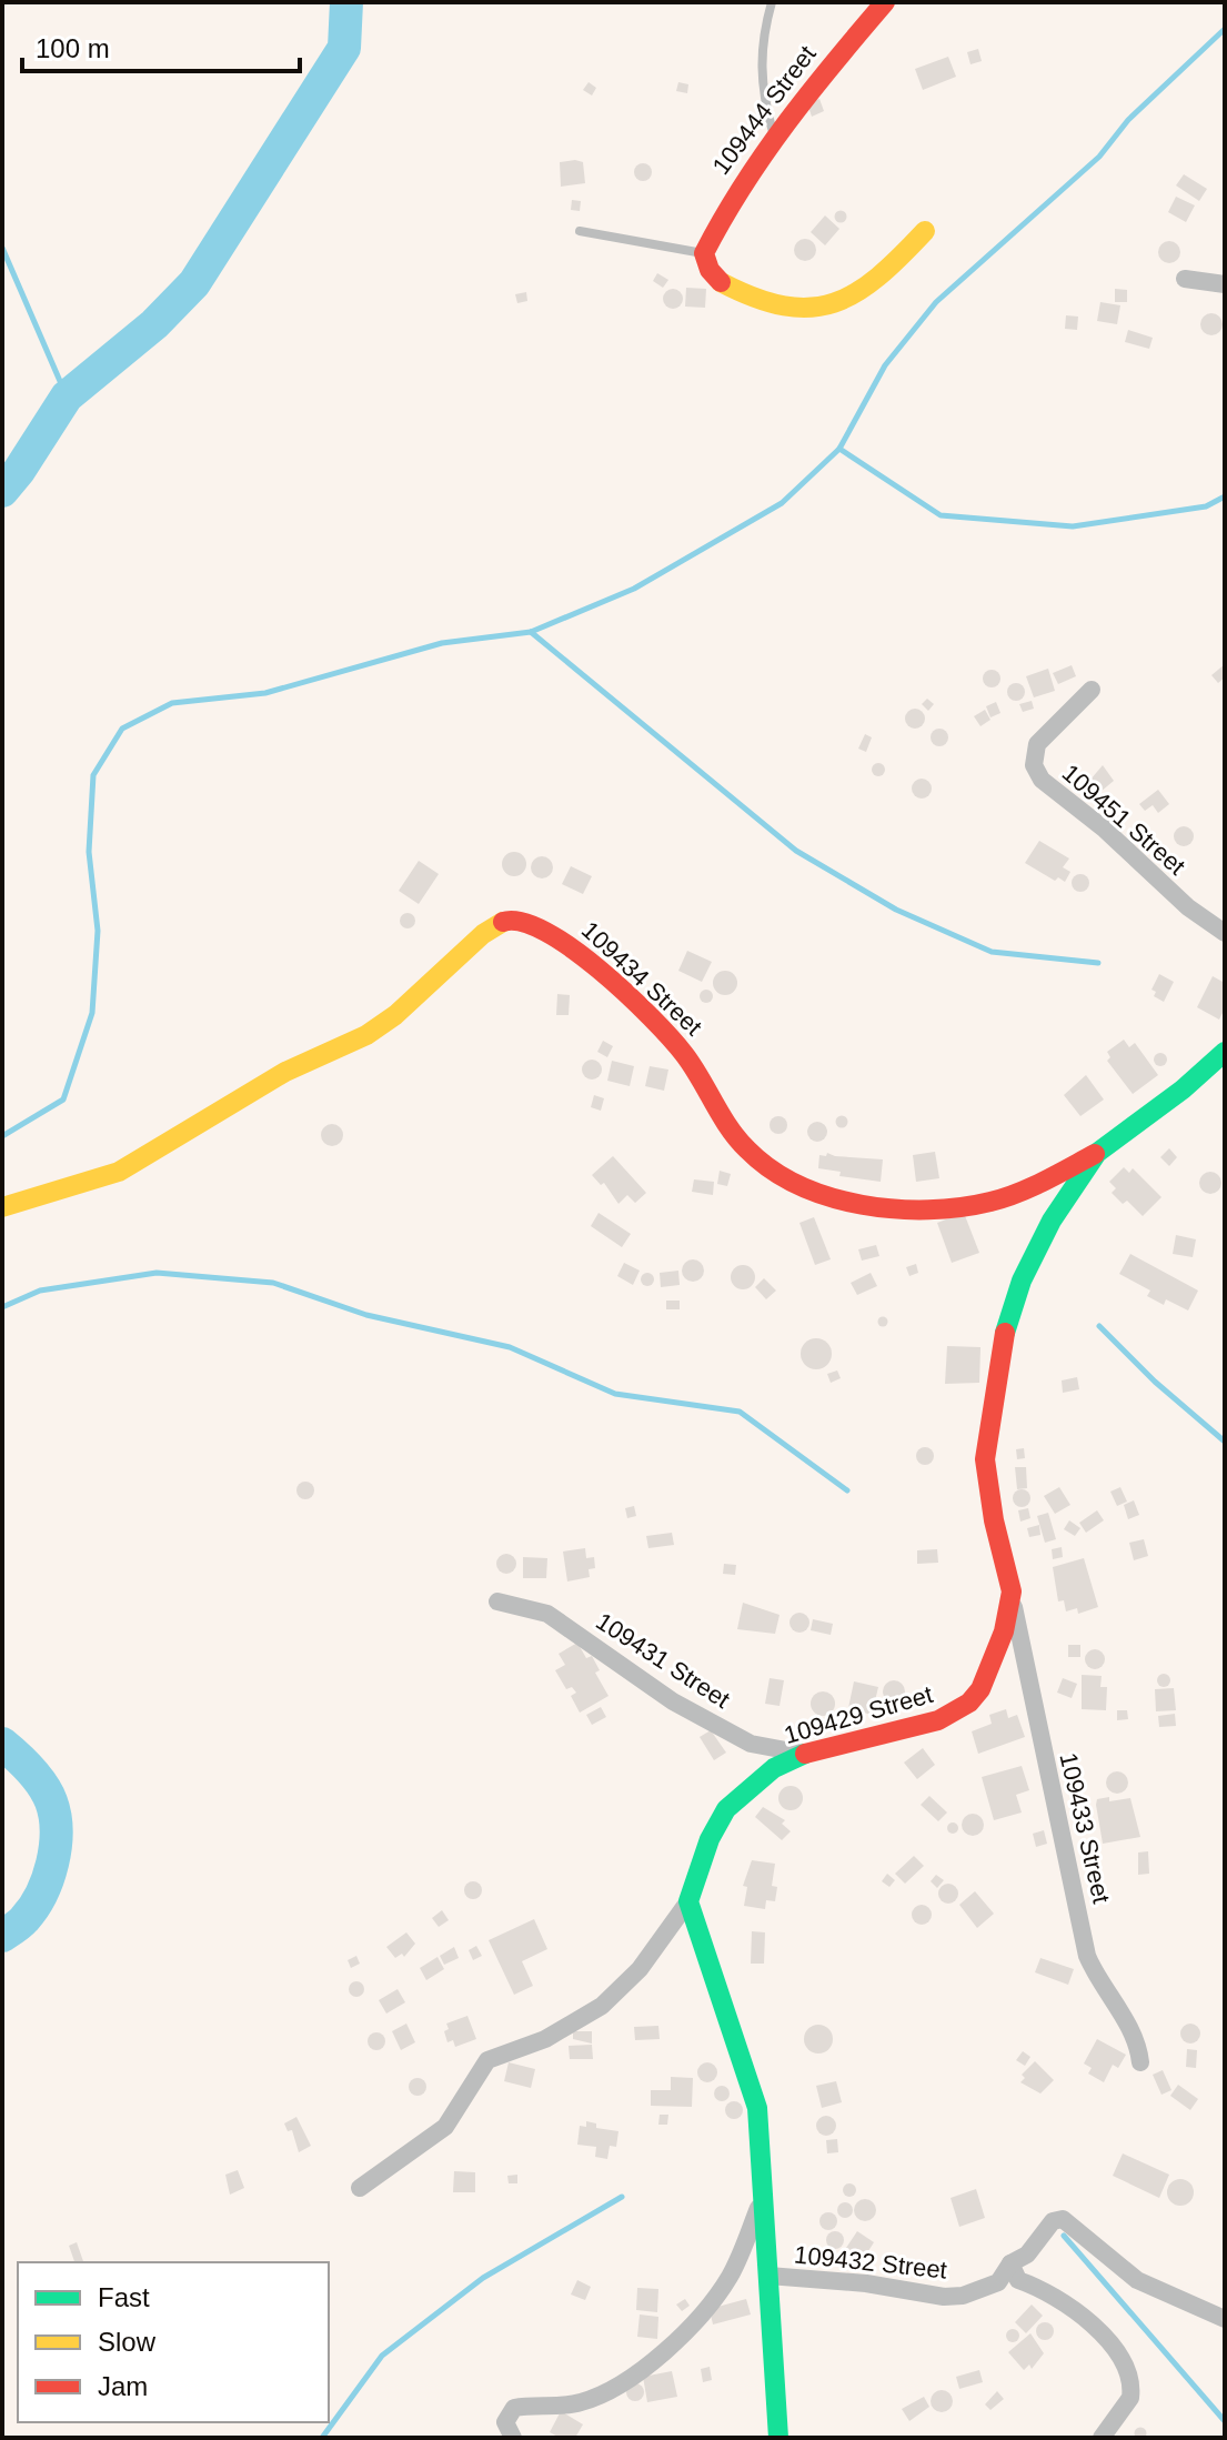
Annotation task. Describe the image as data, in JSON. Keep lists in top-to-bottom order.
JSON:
{
  "streets": {
    "street": [
      "109444 Street",
      "109451 Street",
      "109434 Street",
      "109431 Street",
      "109429 Street",
      "109433 Street",
      "109432 Street"
    ]
  },
  "crossings": [
    ["109434 Street", "109429 Street"],
    ["109431 Street", "109429 Street"],
    ["109429 Street", "109433 Street"]
  ],
  "legend": ["Fast", "Slow", "Jam"],
  "scale_bar": "100 m"
}
